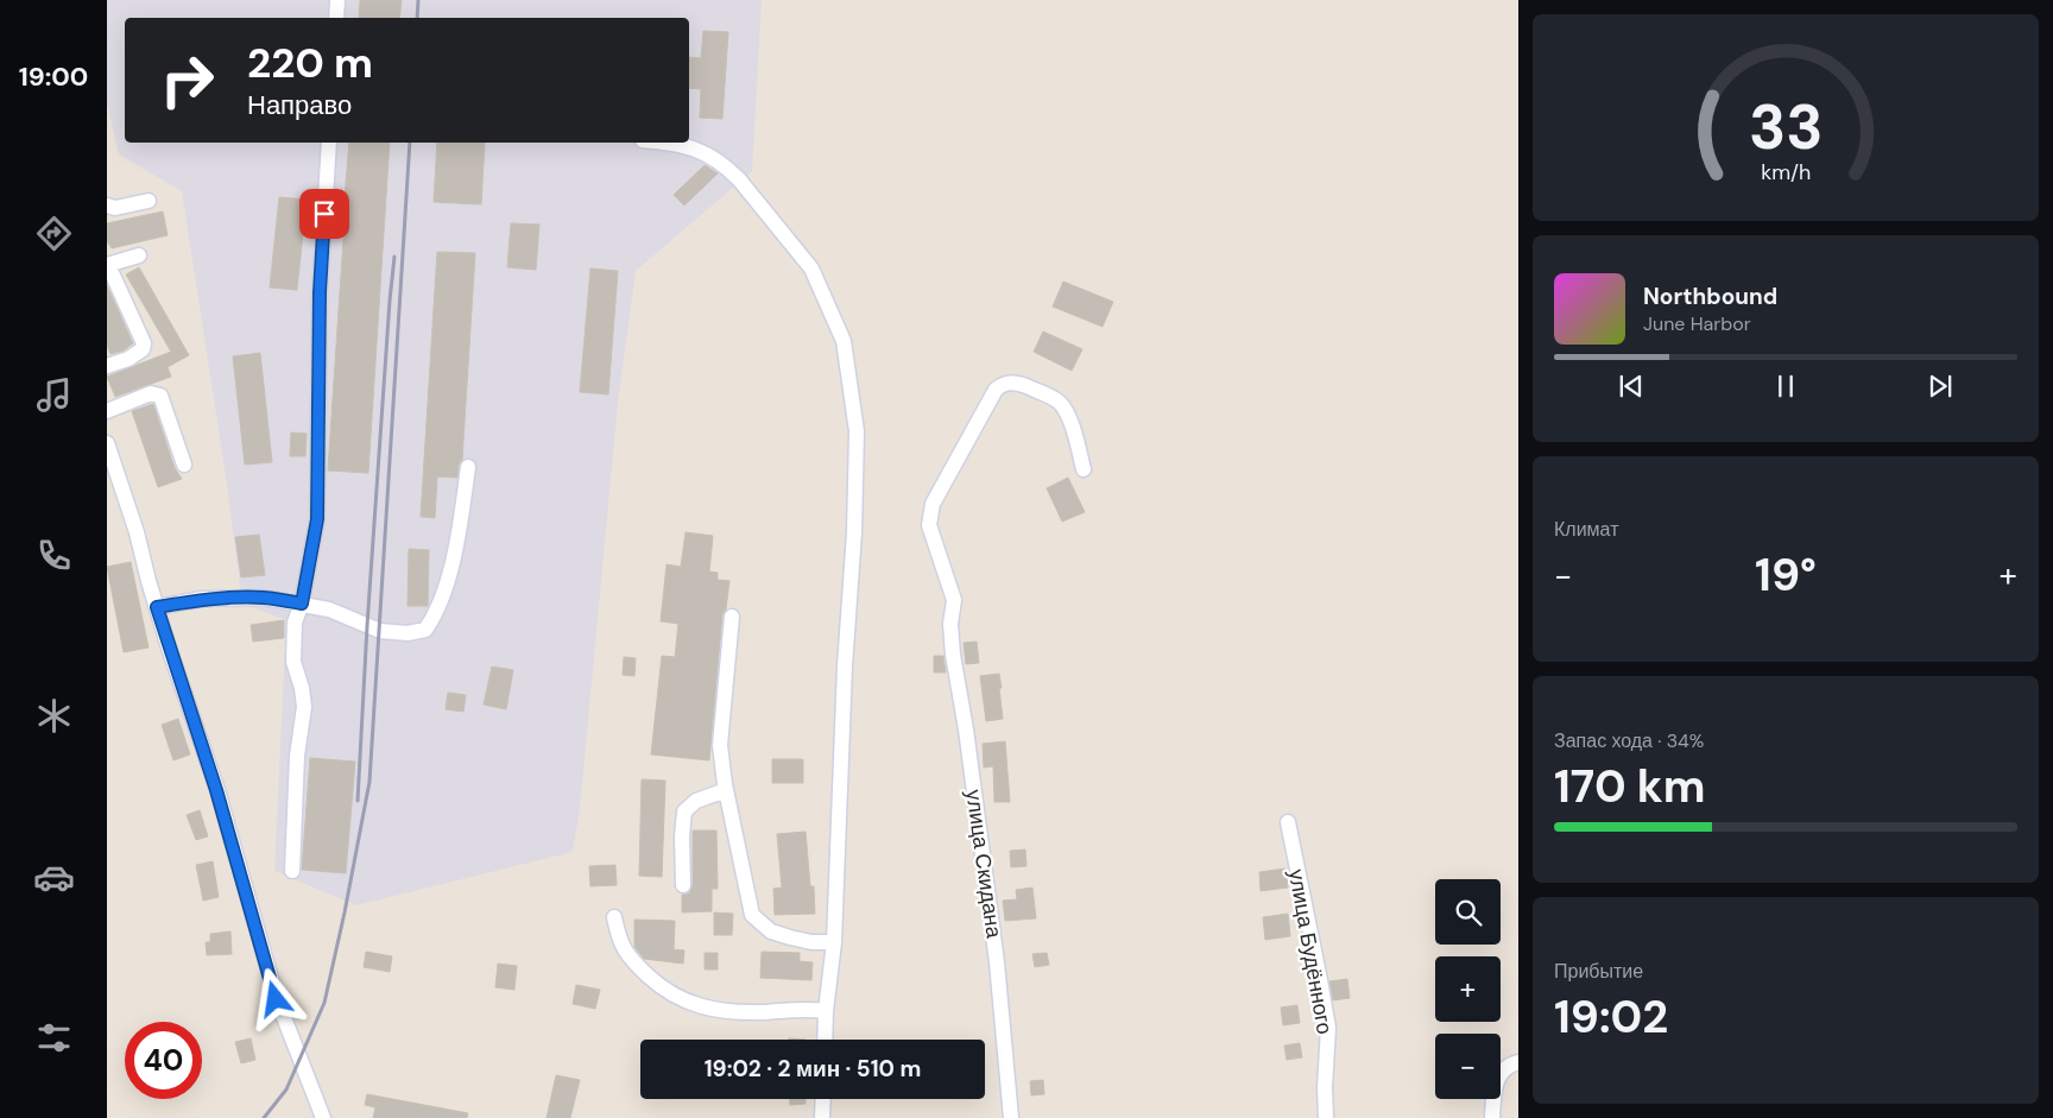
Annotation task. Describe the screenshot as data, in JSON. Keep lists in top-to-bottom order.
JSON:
{
  "streets": {
    "street": ["улица Скидана", "улица Будённого"]
  },
  "page": {
    "tabs": "19:00",
    "turn": ["220 m", "Направо"],
    "song": ["Northbound", "June Harbor"],
    "tile": [
      "Климат",
      ["Запас хода · 34%", "170 km"],
      ["Прибытие", "19:02"]
    ],
    "heat": ["−", "19°", "+"],
    "map_buttons": ["+", "−"],
    "limit": "40",
    "trip": "19:02 · 2 мин · 510 m",
    "gauge": ["33", "km/h"]
  }
}
